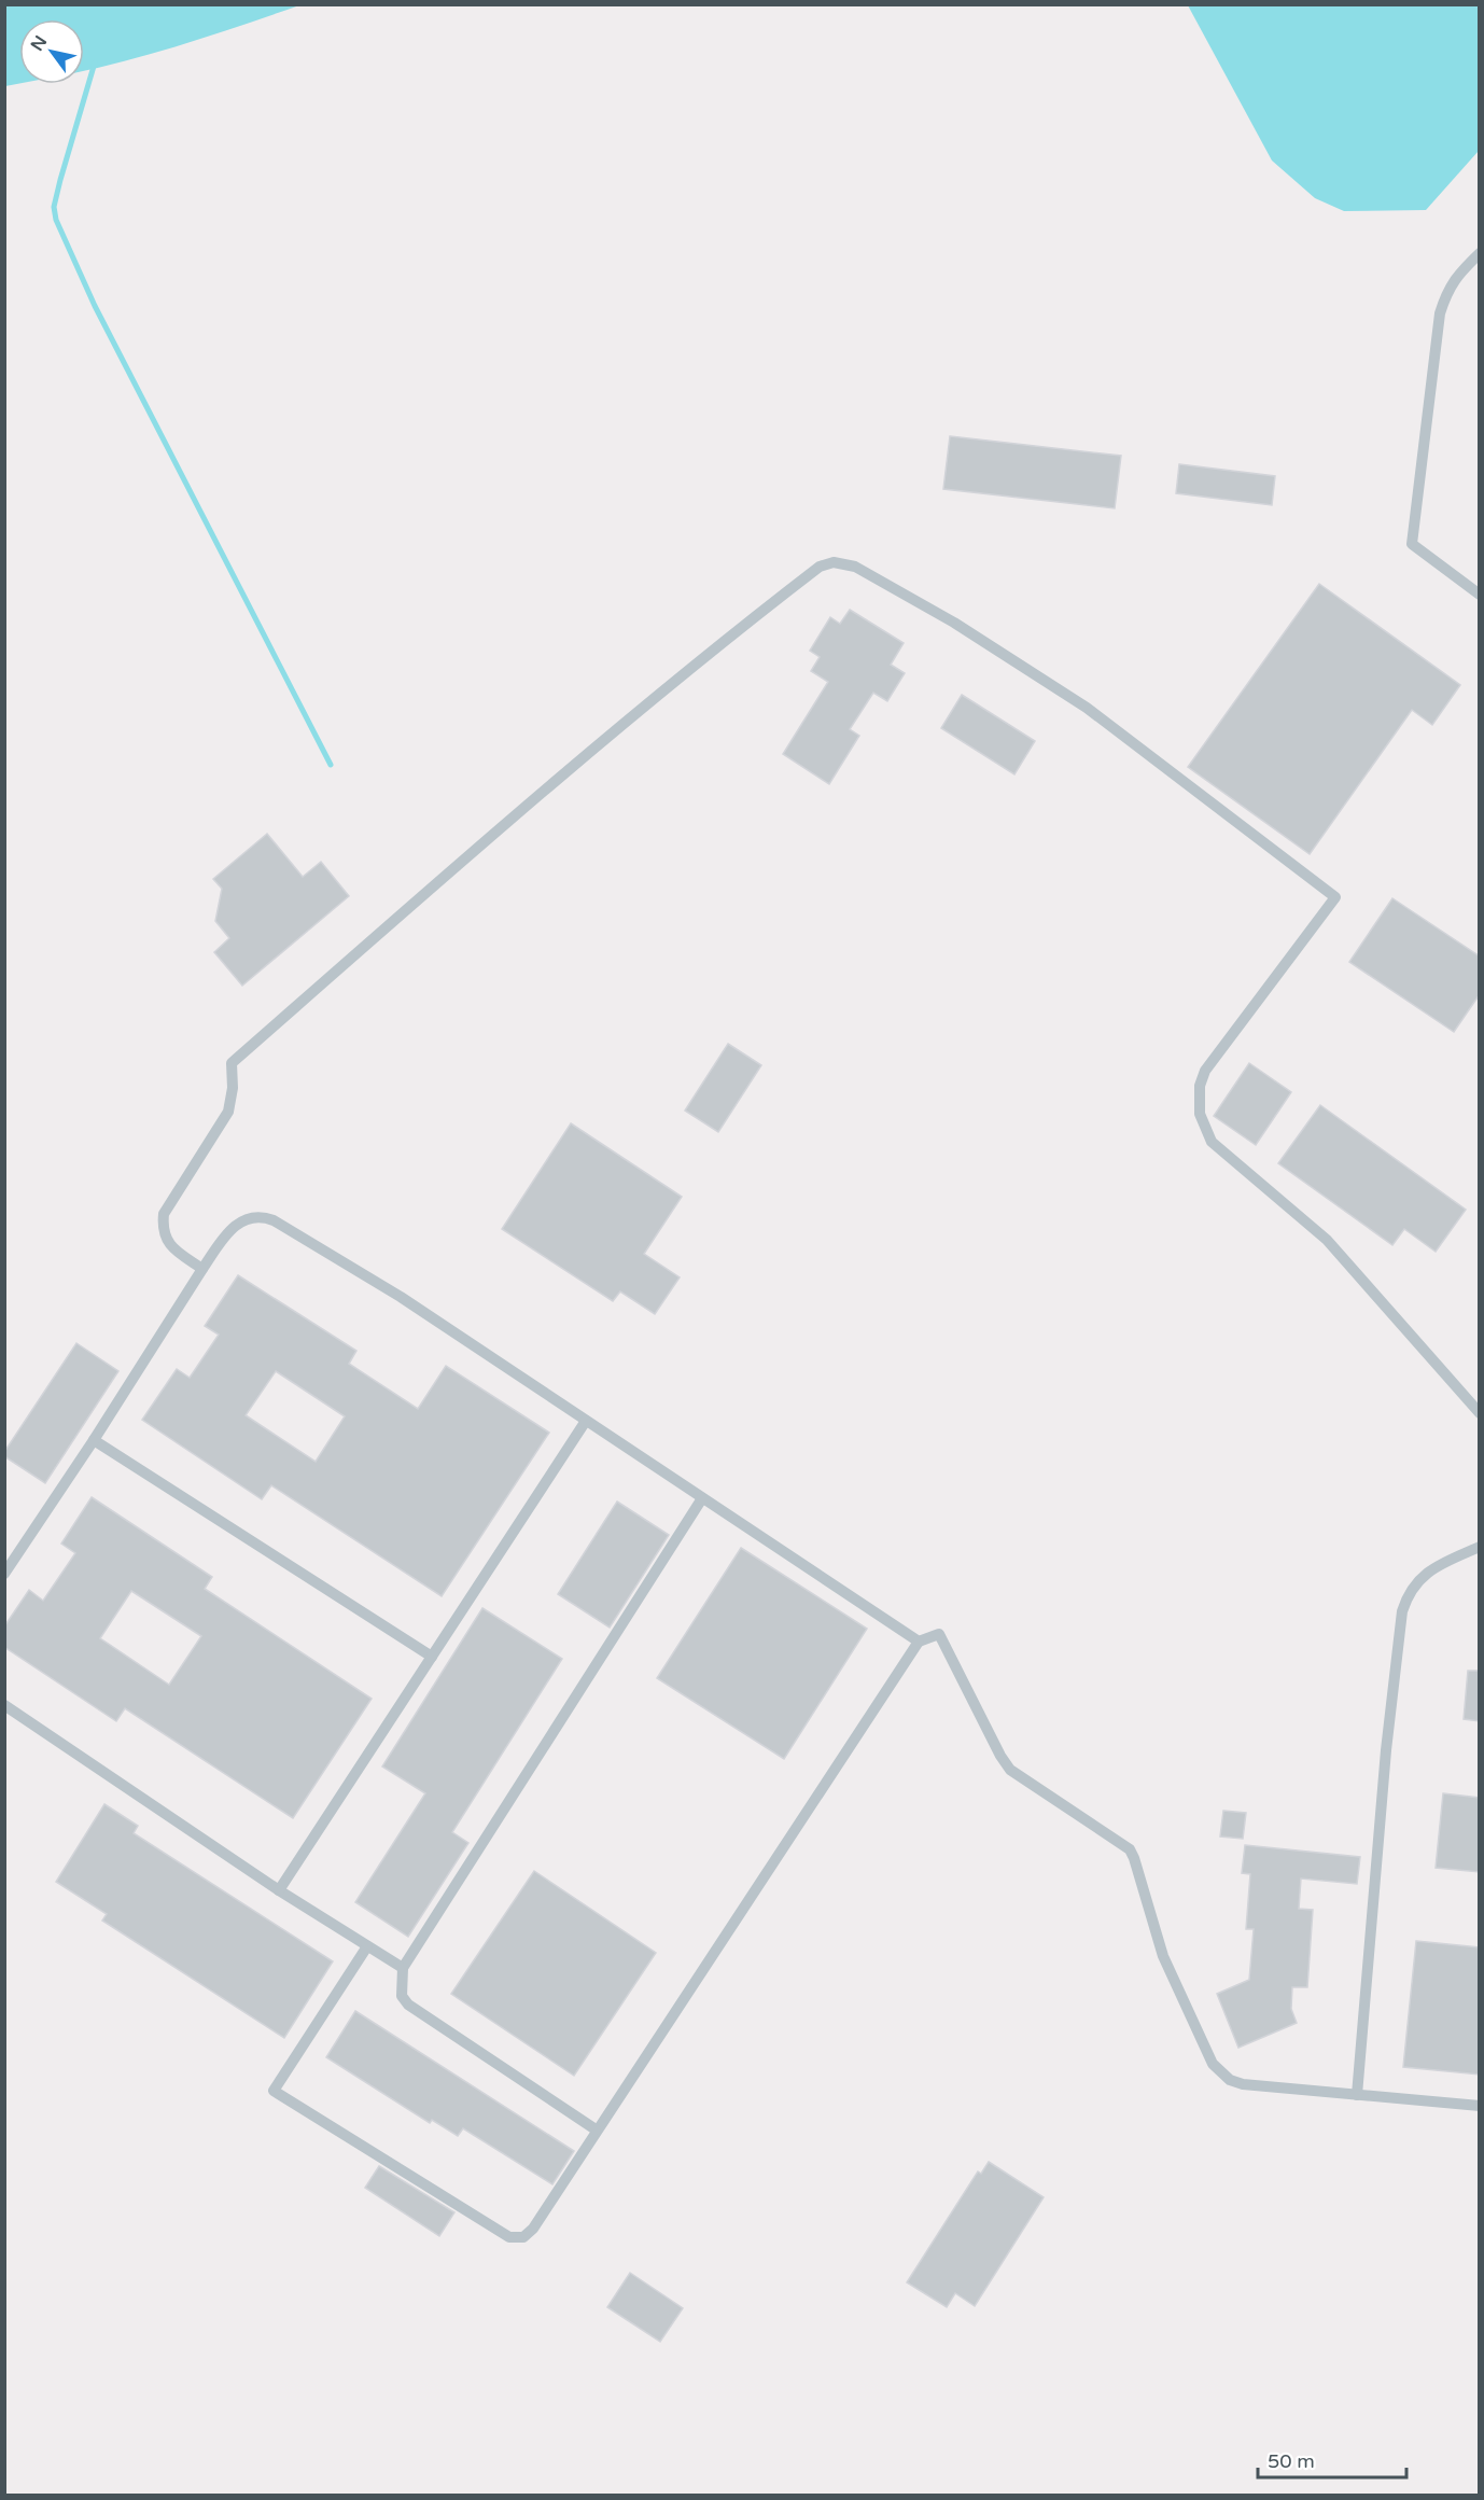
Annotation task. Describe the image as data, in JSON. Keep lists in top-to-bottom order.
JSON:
{
  "scale_bar": "50 m",
  "north": "top left"
}
